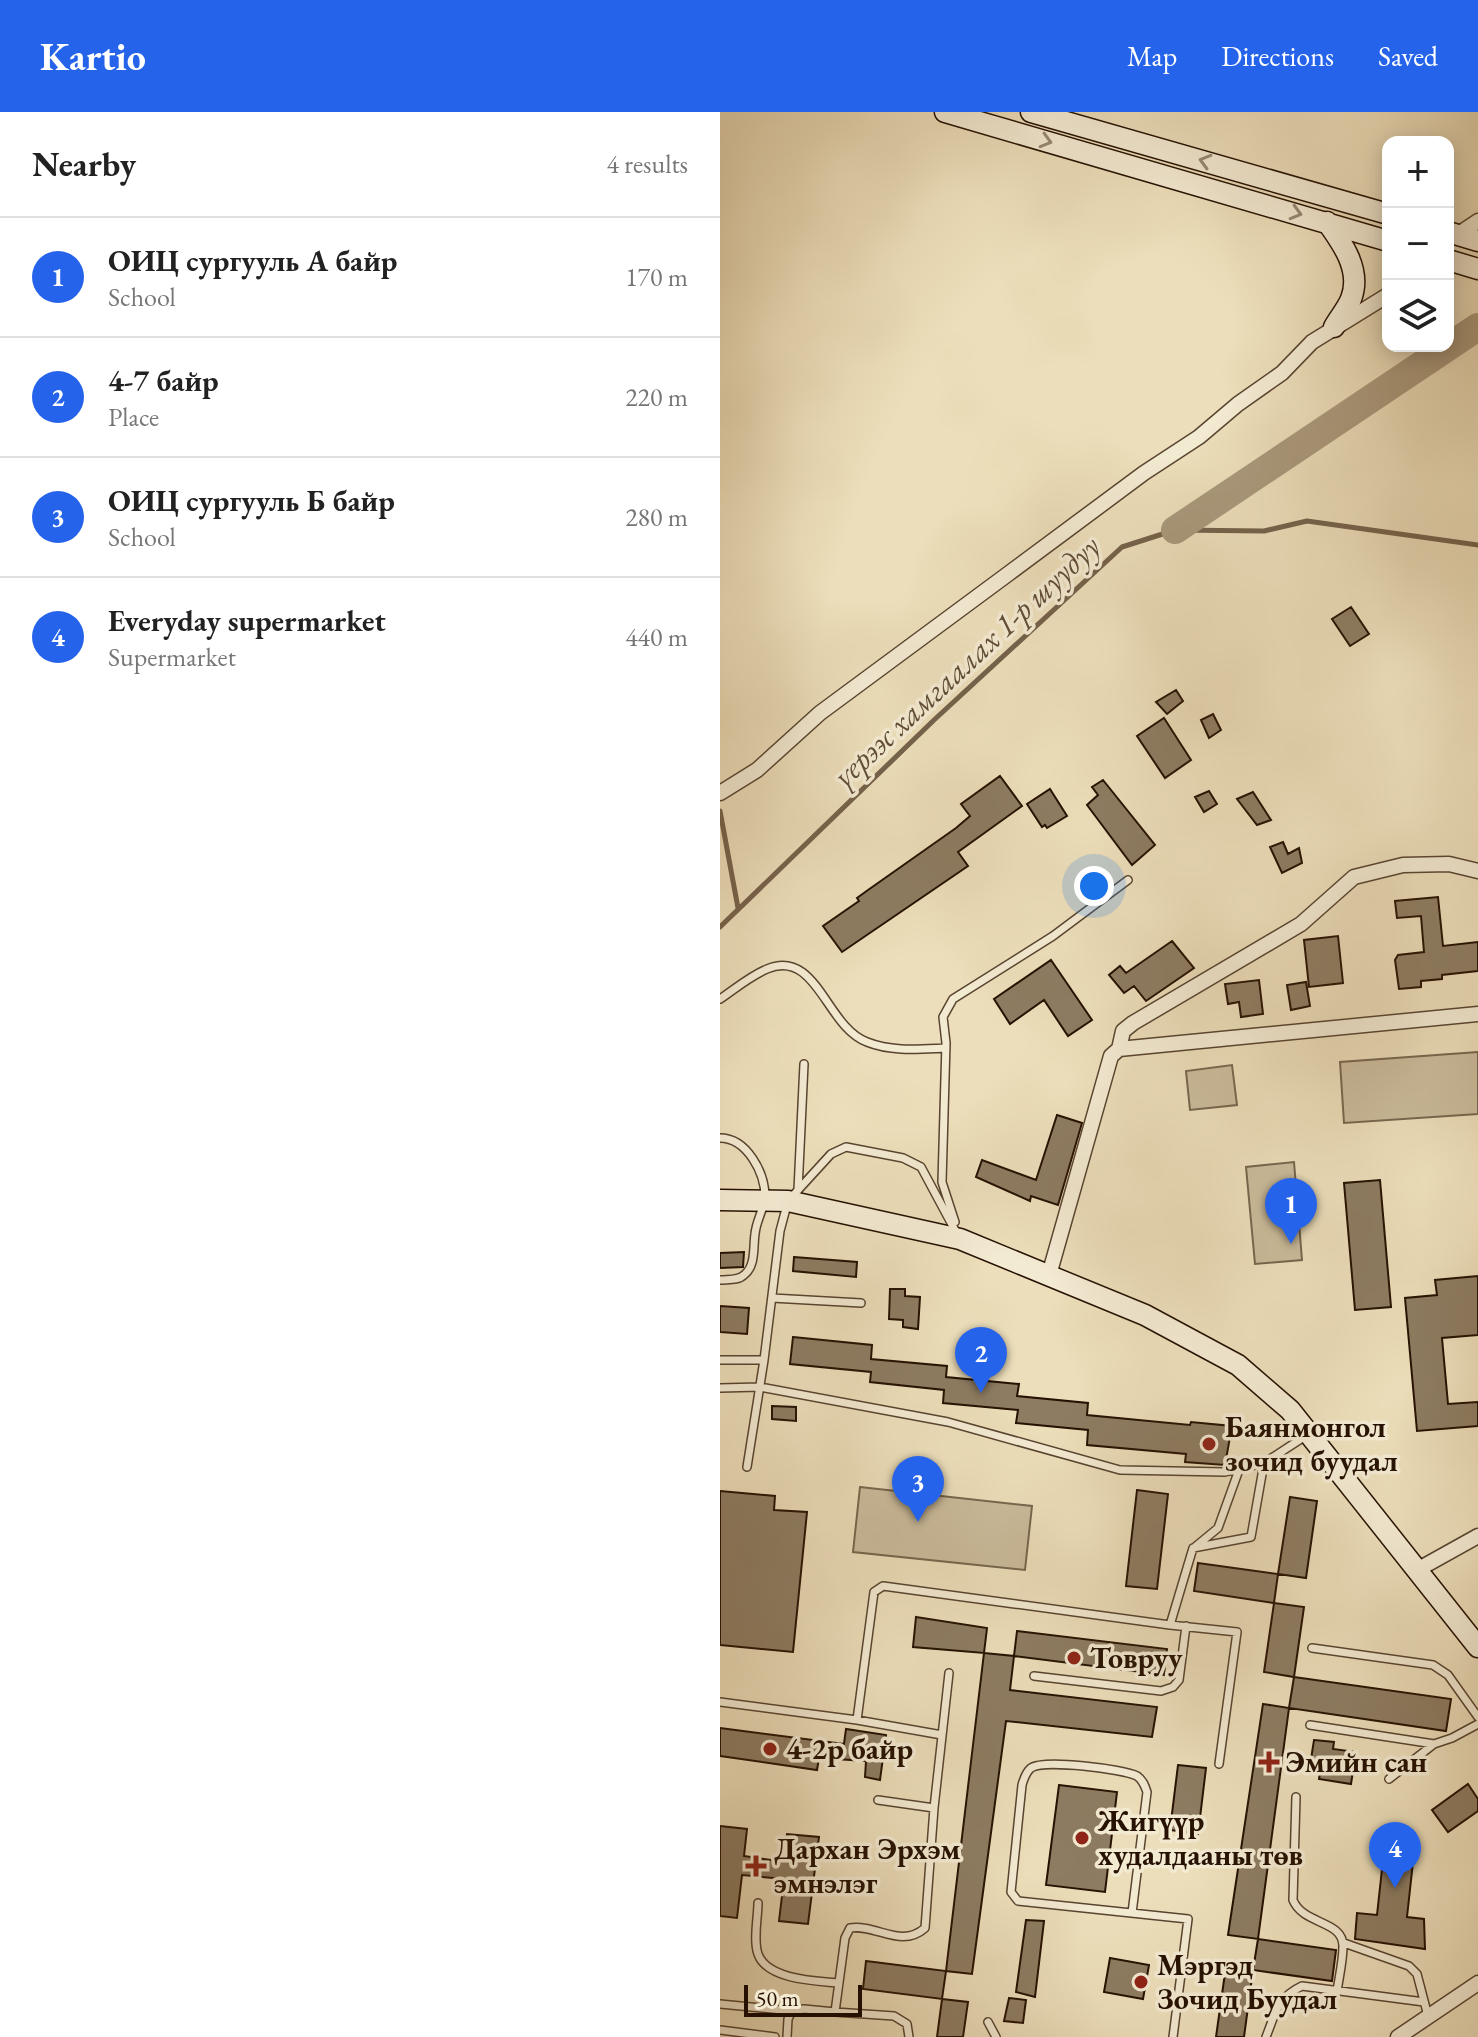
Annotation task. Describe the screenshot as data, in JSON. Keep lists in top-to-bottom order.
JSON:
{
  "water": ["үерээс хамгаалах 1-р шуудуу"],
  "places": {
    "other": [
      "Баянмонгол зочид буудал",
      "Товруу",
      "4-2р байр",
      "Жигүүр худалдааны төв",
      "Мэргэд Зочид Буудал"
    ],
    "health": ["Эмийн сан", "Дархан Эрхэм эмнэлэг"]
  },
  "scale_bar": "50 m",
  "page": {
    "header": "Kartio",
    "nav": ["Map", "Directions", "Saved"],
    "heading": ["Nearby", "4 results"],
    "map_buttons": ["+", "−"],
    "list": [
      {
        "mark": "1",
        "name": "ОИЦ сургууль А байр",
        "note": "School",
        "value": "170 m"
      },
      {
        "mark": "2",
        "name": "4-7 байр",
        "note": "Place",
        "value": "220 m"
      },
      {
        "mark": "3",
        "name": "ОИЦ сургууль Б байр",
        "note": "School",
        "value": "280 m"
      },
      {
        "mark": "4",
        "name": "Everyday supermarket",
        "note": "Supermarket",
        "value": "440 m"
      }
    ],
    "pins": [
      "1",
      "2",
      "3",
      "4"
    ],
    "scale": "50 m"
  }
}
